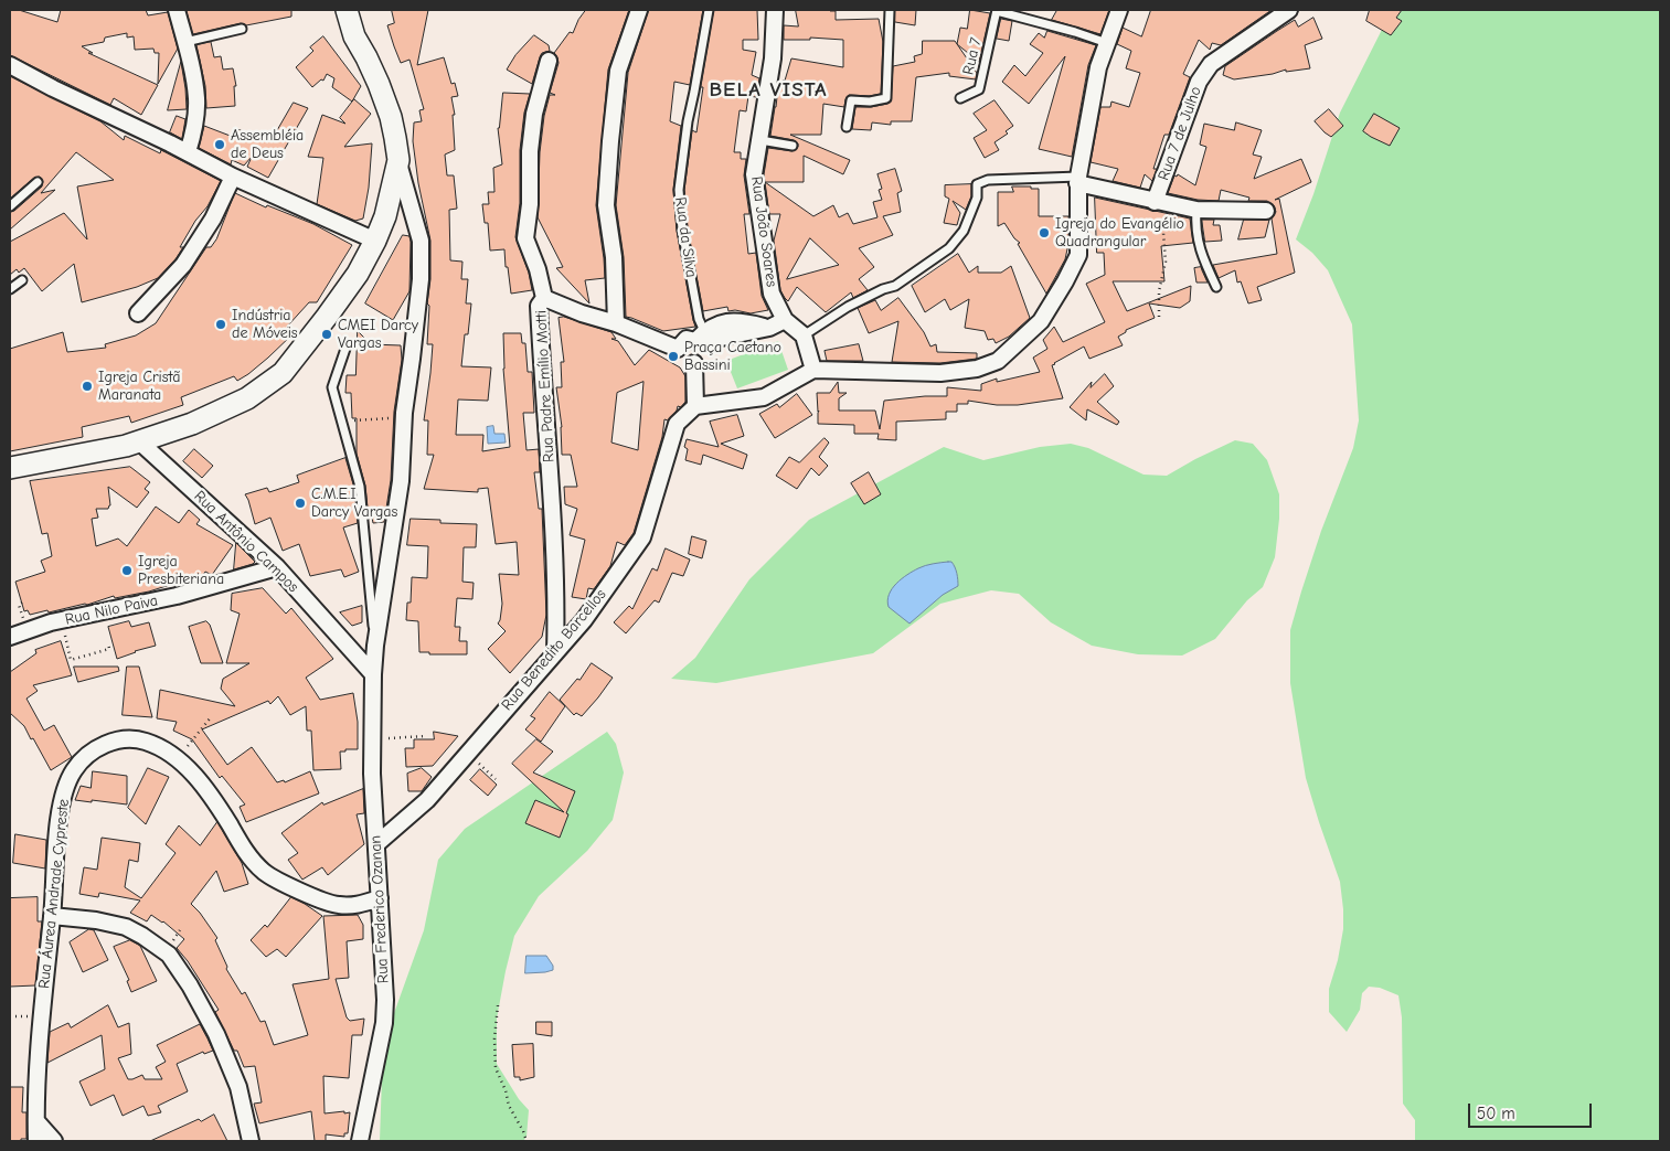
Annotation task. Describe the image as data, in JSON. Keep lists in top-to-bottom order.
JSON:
{
  "streets": {
    "street": [
      "Rua 7 de Julho",
      "Rua João Soares",
      "Rua Padre Emílio Motti",
      "Rua Antônio Campos",
      "Rua Nilo Paiva",
      "Rua Benedito Barcellos",
      "Rua Áurea Andrade Cypreste",
      "Rua Frederico Ozanan"
    ],
    "lane": ["Rua 7", "Rua da Silva"]
  },
  "crossings": [
    ["Rua Padre Emílio Motti", "Rua Benedito Barcellos"],
    ["Rua Antônio Campos", "Rua Nilo Paiva"],
    ["Rua Antônio Campos", "Rua Frederico Ozanan"],
    ["Rua Benedito Barcellos", "Rua Frederico Ozanan"],
    ["Rua Áurea Andrade Cypreste", "Rua Frederico Ozanan"]
  ],
  "districts": ["BELA VISTA"],
  "places": [
    "Assembléia de Deus",
    "Igreja do Evangélio Quadrangular",
    "Indústria de Móveis",
    "CMEI Darcy Vargas",
    "Praça Caetano Bassini",
    "Igreja Cristã Maranata",
    "C.M.E.I Darcy Vargas",
    "Igreja Presbiteriana"
  ],
  "scale_bar": "50 m"
}
